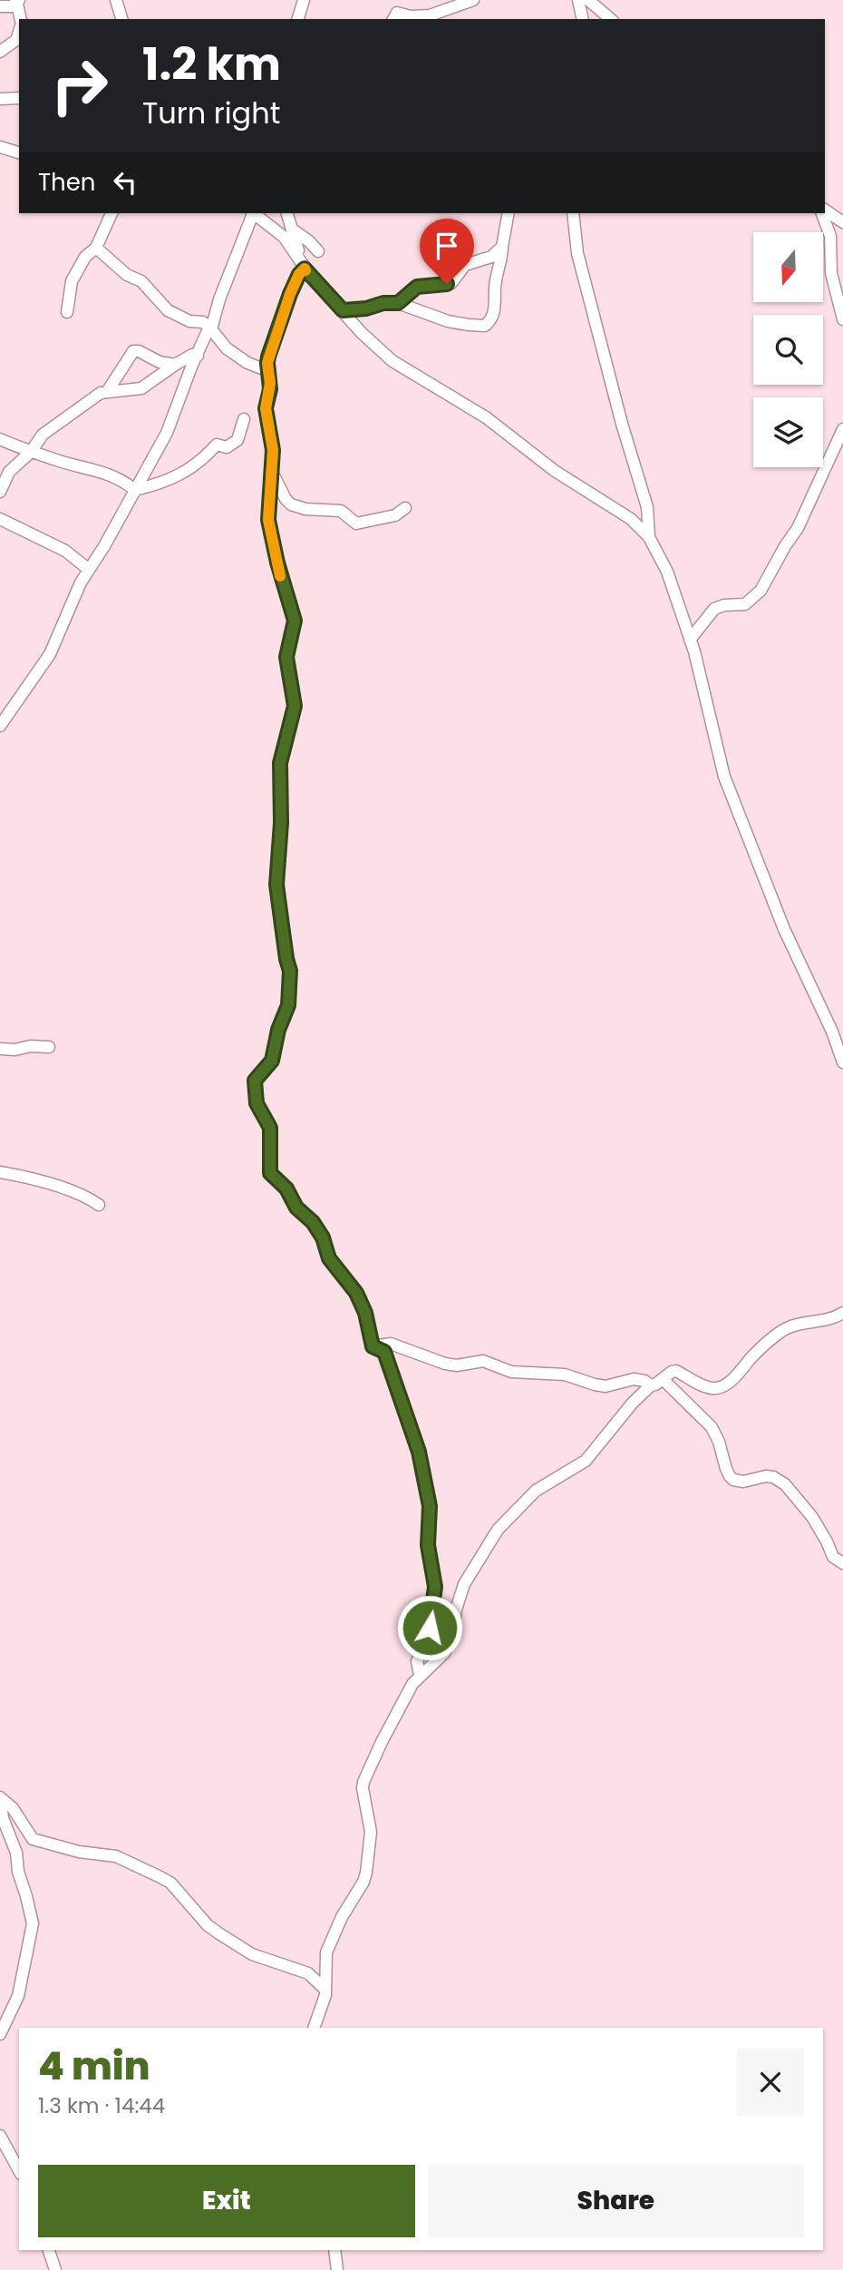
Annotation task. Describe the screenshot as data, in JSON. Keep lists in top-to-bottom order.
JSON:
{
  "north": "bottom",
  "page": {
    "turn": ["1.2 km", "Turn right"],
    "then": "Then",
    "heading": ["4 min", "1.3 km · 14:44"],
    "buttons": ["Exit", "Share"]
  }
}
